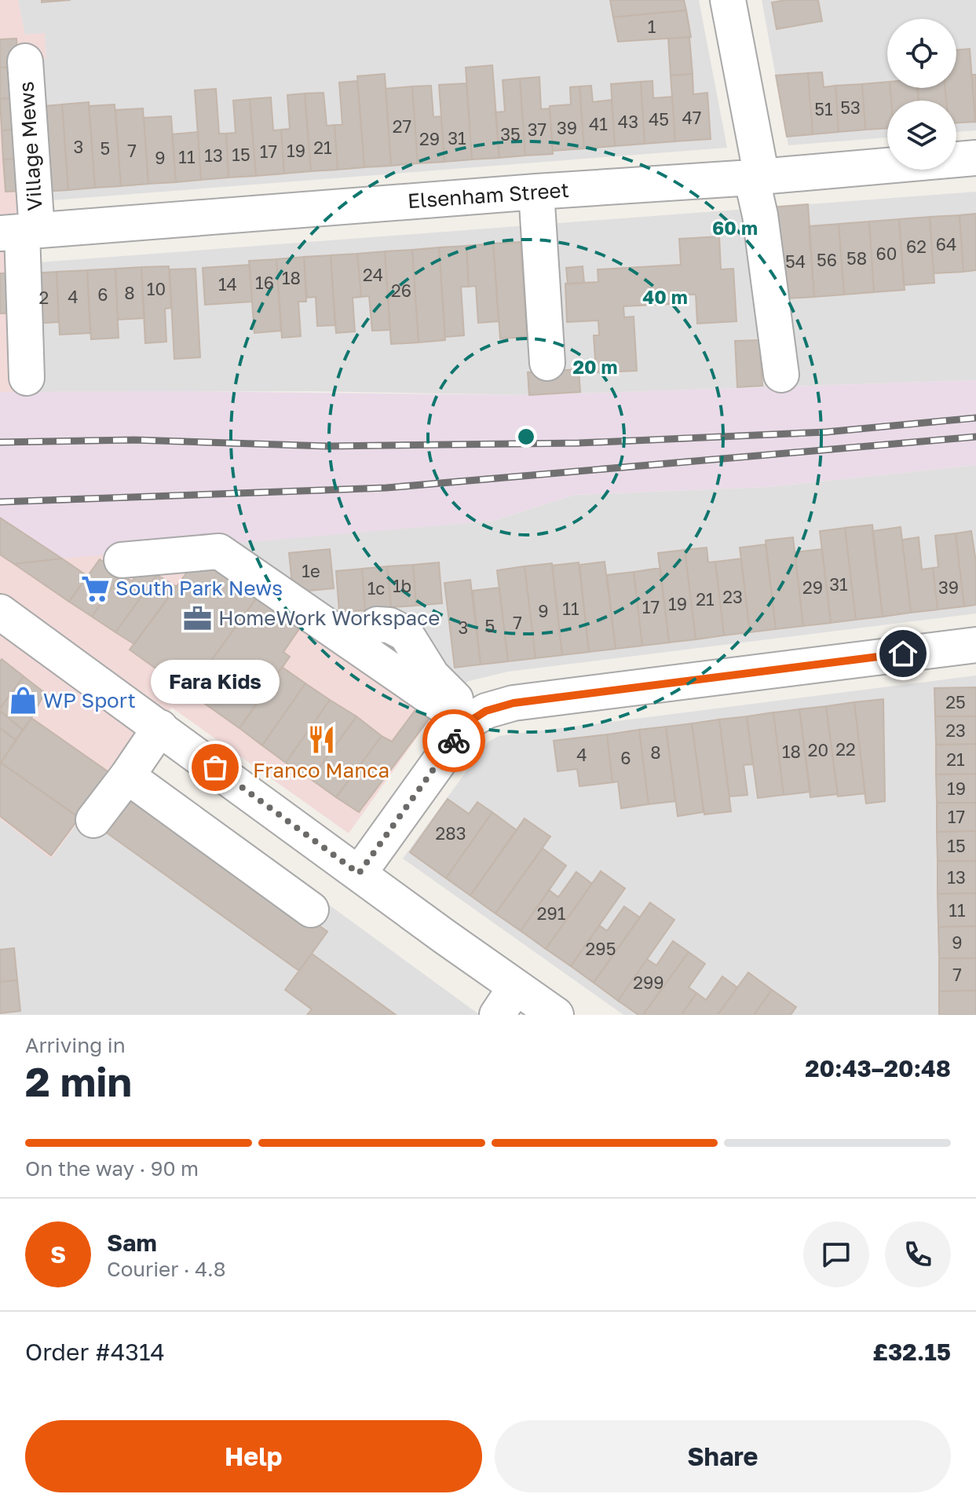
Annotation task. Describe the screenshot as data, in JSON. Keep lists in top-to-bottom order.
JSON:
{
  "streets": {
    "street": ["Village Mews", "Elsenham Street"]
  },
  "crossings": [
    ["Village Mews", "Elsenham Street"]
  ],
  "places": {
    "supermarket": ["South Park News"],
    "office": ["HomeWork Workspace"],
    "shop": ["WP Sport"],
    "restaurant": ["Franco Manca"],
    "other": ["Fara Kids"]
  },
  "house_numbers": [
    "1",
    "53",
    "51",
    "47",
    "45",
    "43",
    "41",
    "27",
    "39",
    "37",
    "35",
    "31",
    "29",
    "3",
    "21",
    "5",
    "7",
    "19",
    "17",
    "15",
    "13",
    "11",
    "9",
    "64",
    "62",
    "60",
    "58",
    "56",
    "54",
    "24",
    "18",
    "16",
    "14",
    "10",
    "26",
    "8",
    "6",
    "4",
    "2",
    "1e",
    "31",
    "1b",
    "29",
    "39",
    "1c",
    "23",
    "21",
    "19",
    "17",
    "11",
    "9",
    "7",
    "5",
    "3",
    "25",
    "23",
    "22",
    "20",
    "18",
    "8",
    "4",
    "6",
    "21",
    "19",
    "17",
    "283",
    "15",
    "13",
    "11",
    "291",
    "9",
    "295",
    "7",
    "299"
  ],
  "page": {
    "bubble": "Fara Kids",
    "heading": ["2 min", "Arriving in", "20:43–20:48"],
    "panel": [
      "Sam",
      "Courier · 4.8",
      "Order #4314",
      "£32.15"
    ],
    "bar": "On the way · 90 m",
    "round": "S",
    "buttons": ["Help", "Share"]
  },
  "rings": ["60 m", "40 m", "20 m"]
}
